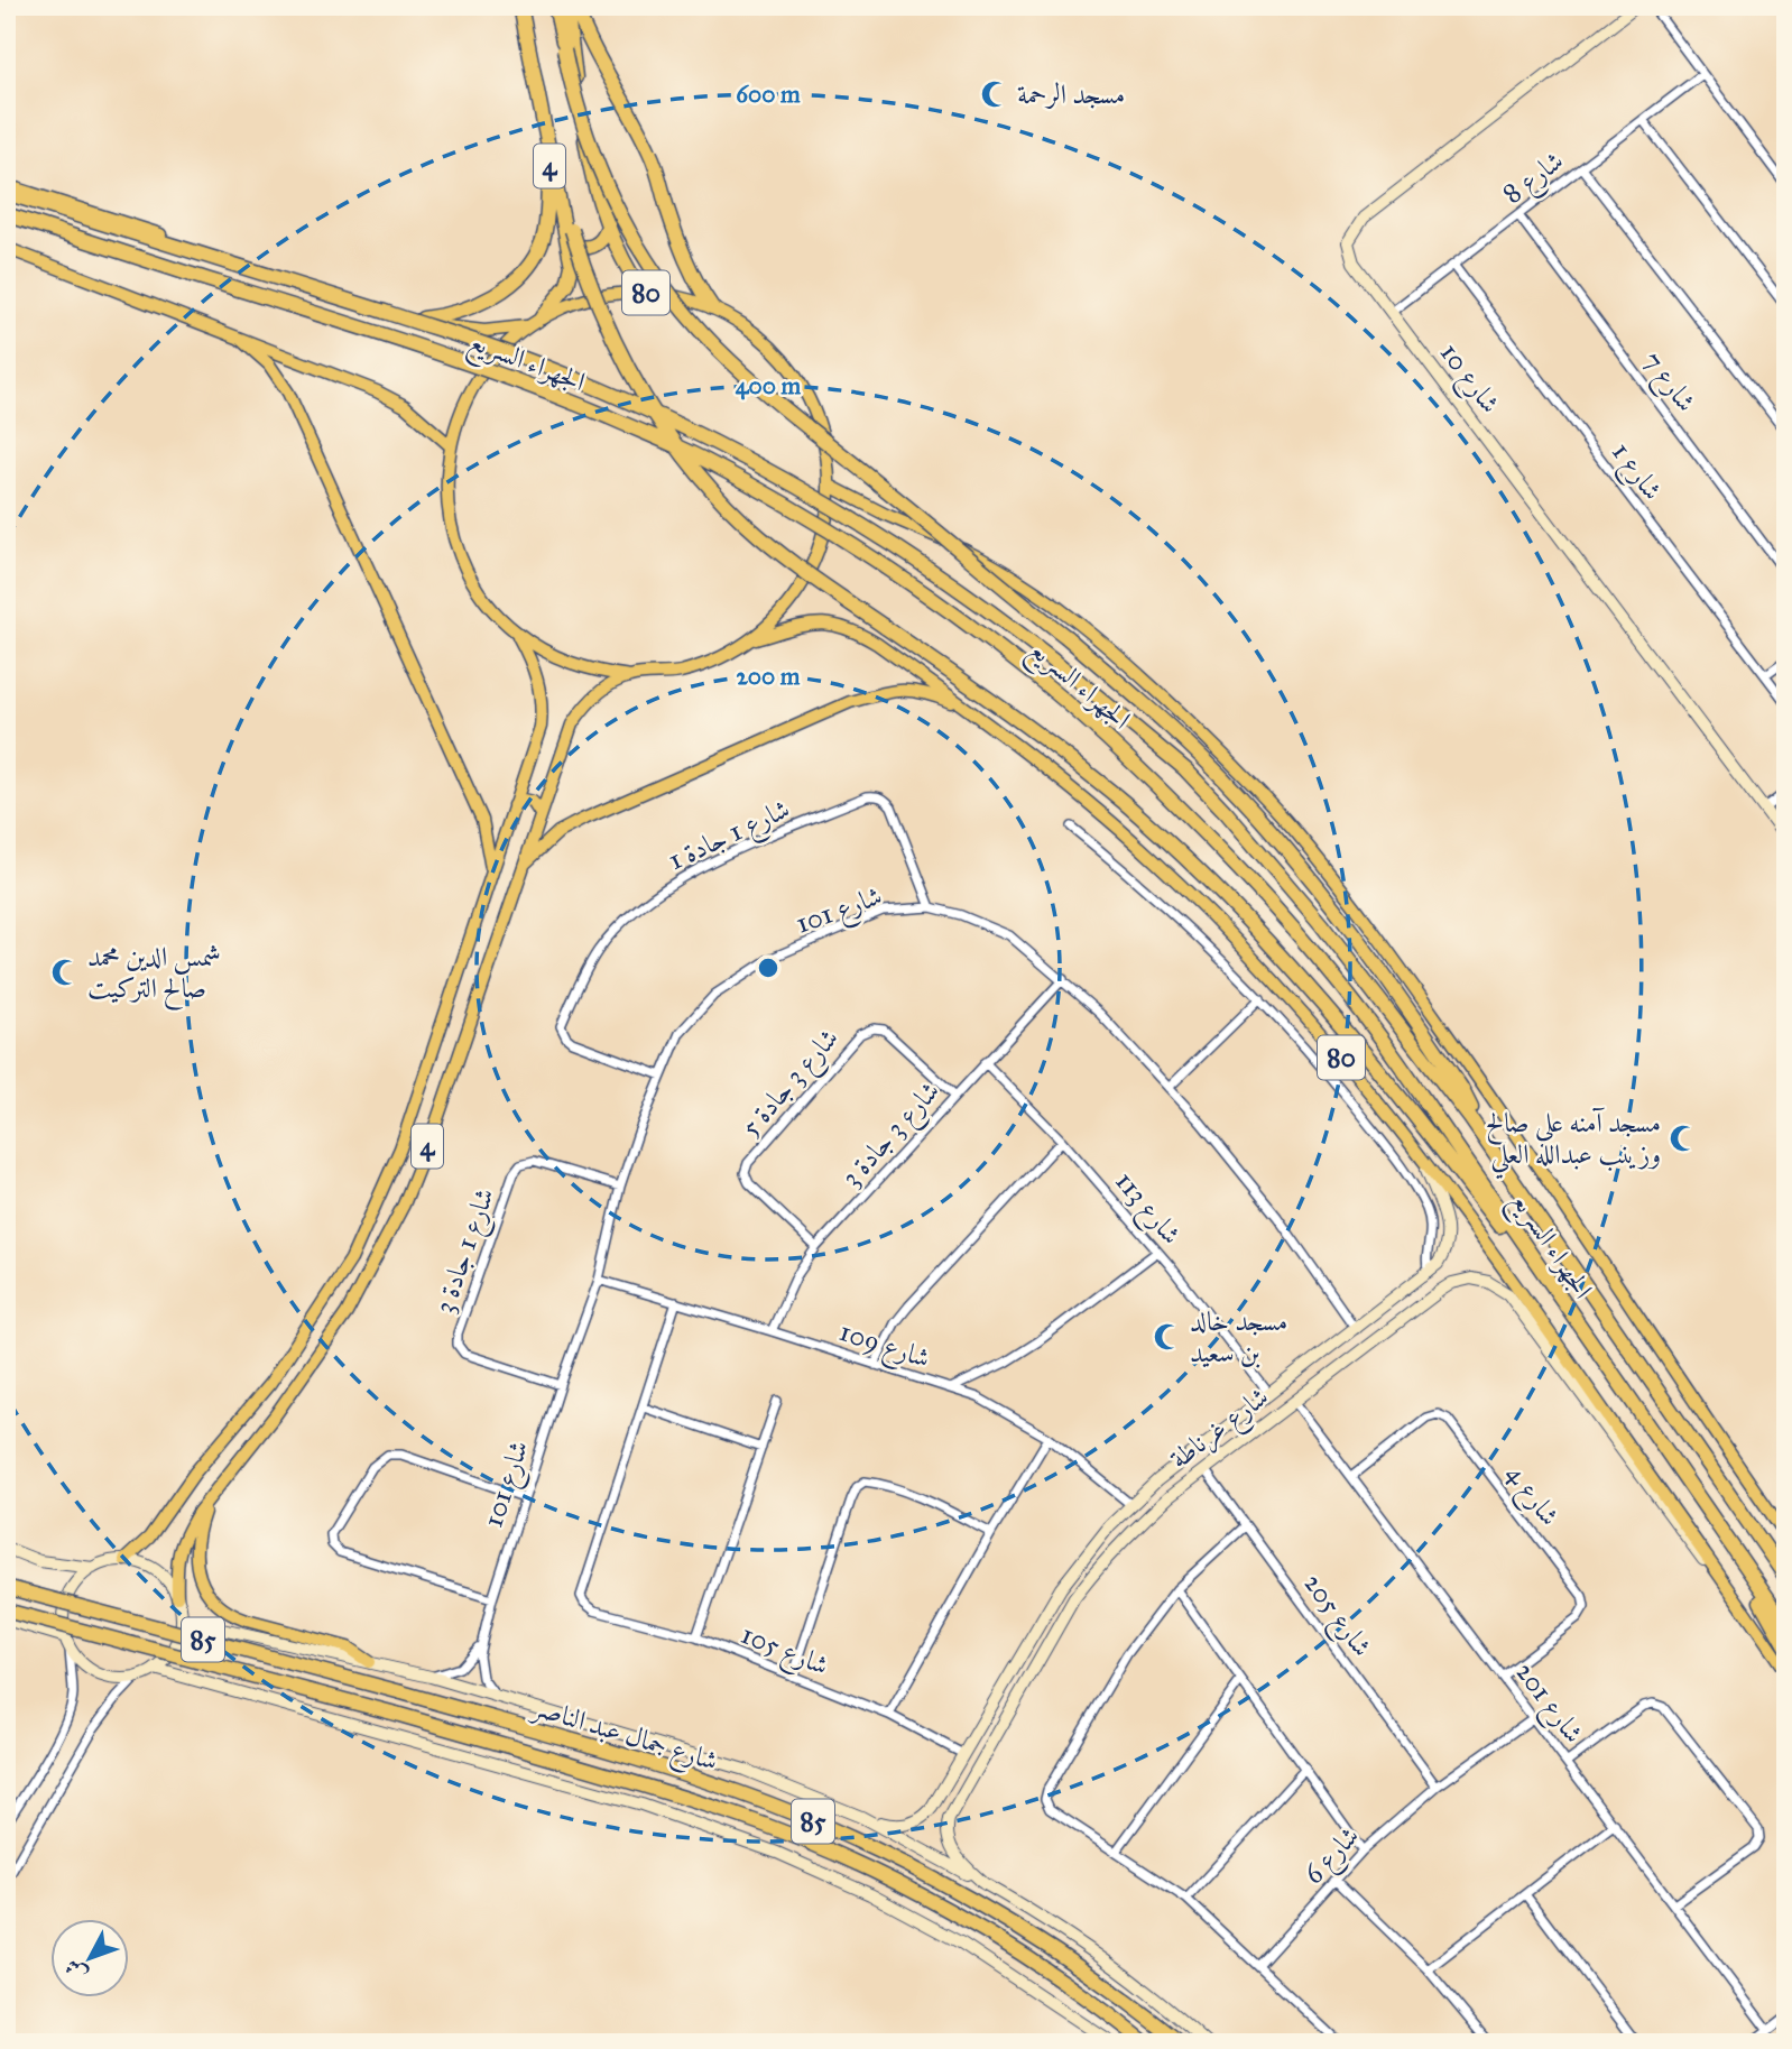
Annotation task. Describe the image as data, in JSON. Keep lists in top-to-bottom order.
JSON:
{
  "streets": {
    "highway": [
      "4",
      "80",
      "الجهراء السريع",
      "85",
      "شارع جمال عبد الناصر"
    ],
    "street": [
      "شارع 8",
      "شارع 10",
      "شارع 7",
      "شارع 1",
      "شارع 1 جادة 1",
      "شارع 101",
      "شارع 3 جادة 5",
      "شارع 3 جادة 3",
      "شارع 113",
      "شارع 1 جادة 3",
      "شارع 109",
      "شارع غرناطة",
      "شارع 4",
      "شارع 205",
      "شارع 105",
      "شارع 201",
      "شارع 6"
    ]
  },
  "crossings": [
    ["4", "80"],
    ["شارع 8", "شارع 10"],
    ["شارع 8", "شارع 7"],
    ["شارع 8", "شارع 1"],
    ["80", "الجهراء السريع"],
    ["الجهراء السريع", "شارع غرناطة"],
    ["شارع 1 جادة 1", "شارع 101"],
    ["شارع 101", "شارع 3 جادة 3"],
    ["شارع 101", "شارع 1 جادة 3"],
    ["شارع 101", "شارع 109"],
    ["شارع 101", "شارع غرناطة"],
    ["شارع 3 جادة 5", "شارع 3 جادة 3"],
    ["شارع 3 جادة 3", "شارع 113"],
    ["شارع 3 جادة 3", "شارع 109"],
    ["شارع 113", "شارع غرناطة"],
    ["شارع 109", "شارع غرناطة"],
    ["شارع غرناطة", "شارع 205"],
    ["شارع غرناطة", "شارع 105"],
    ["شارع غرناطة", "شارع 201"],
    ["شارع 4", "شارع 201"],
    ["شارع 205", "شارع 6"],
    ["شارع 201", "شارع 6"]
  ],
  "places": {
    "mosque": [
      "مسجد الرحمة",
      "شمس الدين محمد صالح التركيت",
      "مسجد آمنه علي صالح وزينب عبدالله العلي",
      "مسجد خالد بن سعيد"
    ]
  },
  "north": "bottom left",
  "rings": ["600 m", "400 m", "200 m"]
}
